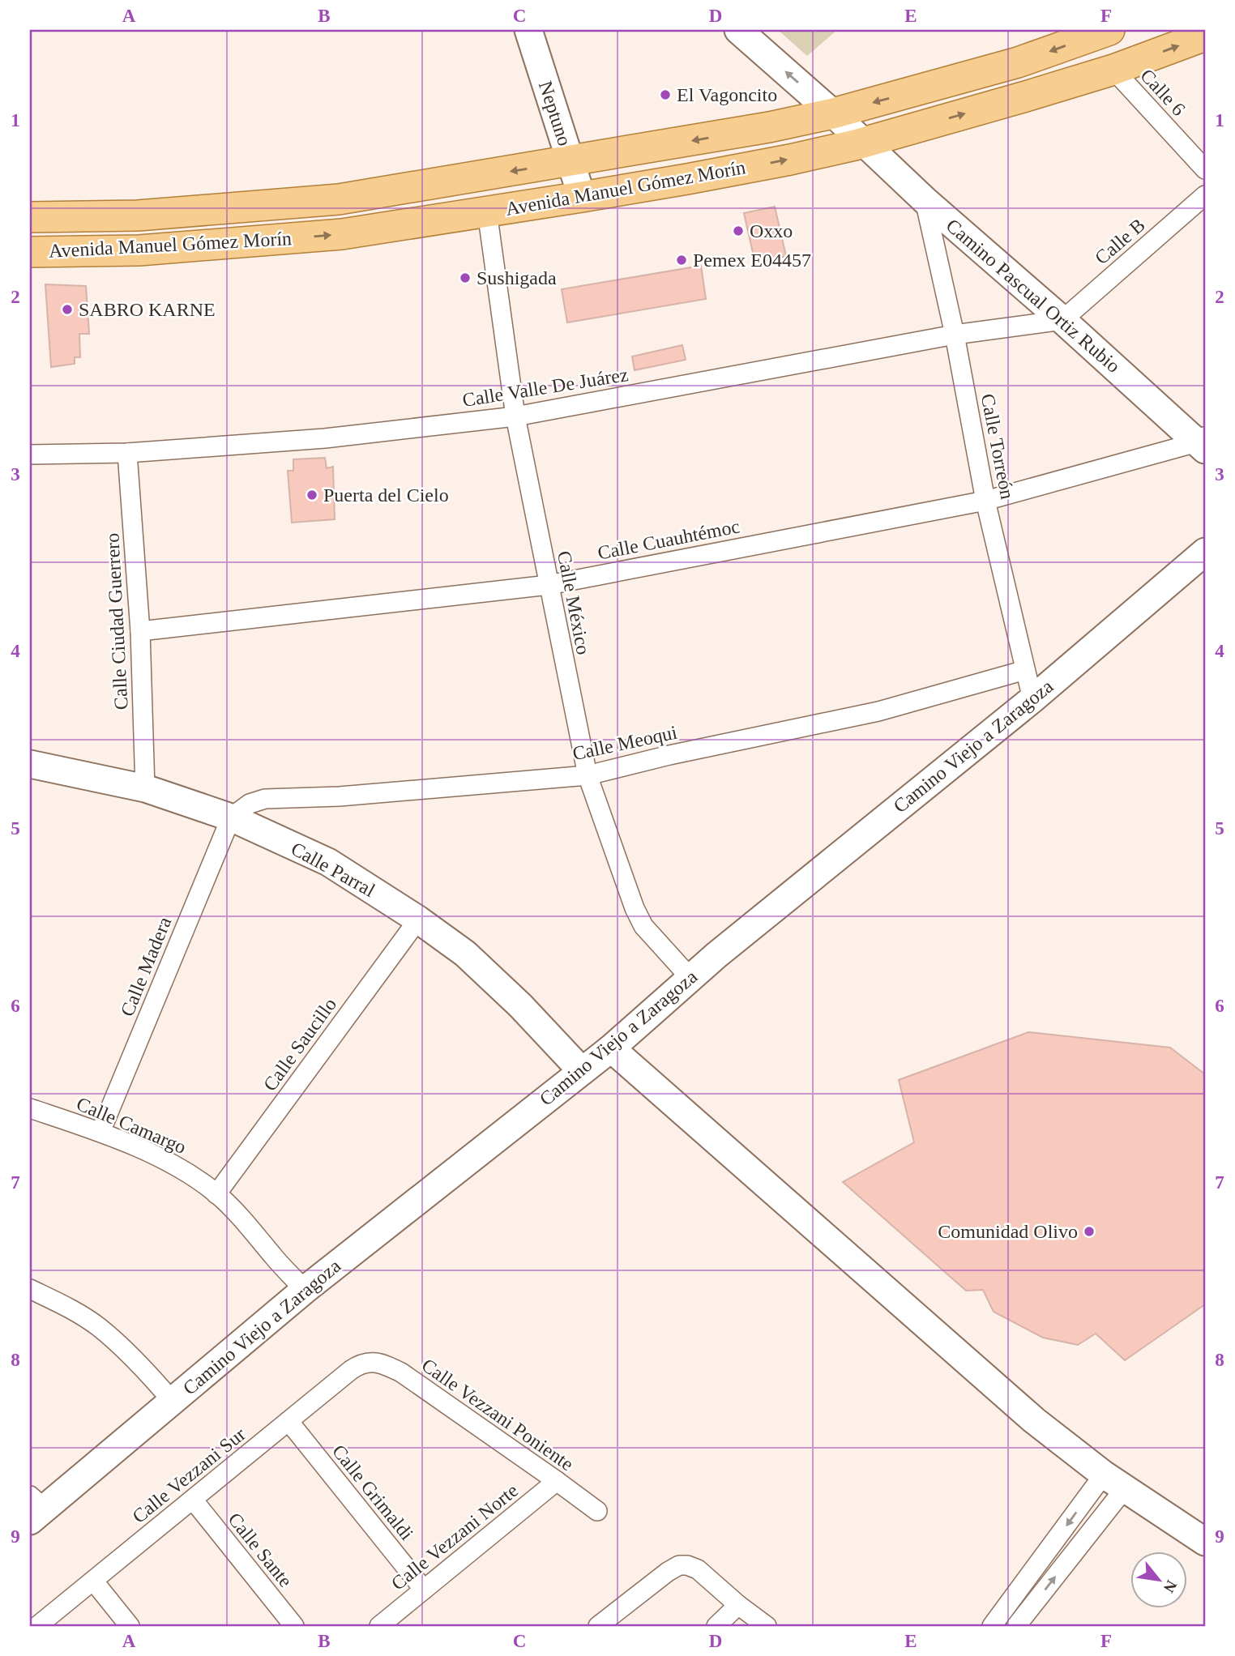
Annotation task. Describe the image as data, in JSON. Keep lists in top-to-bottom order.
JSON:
{
  "streets": {
    "main road": ["Avenida Manuel Gómez Morín"],
    "street": [
      "Calle 6",
      "Neptuno",
      "Calle B",
      "Camino Pascual Ortiz Rubio",
      "Calle Valle De Juárez",
      "Calle Torreón",
      "Calle Cuauhtémoc",
      "Calle México",
      "Calle Ciudad Guerrero",
      "Calle Meoqui",
      "Camino Viejo a Zaragoza",
      "Calle Parral",
      "Calle Madera",
      "Calle Saucillo",
      "Calle Camargo",
      "Calle Vezzani Poniente",
      "Calle Vezzani Sur",
      "Calle Grimaldi",
      "Calle Vezzani Norte",
      "Calle Sante"
    ]
  },
  "crossings": [
    ["Calle 6", "Avenida Manuel Gómez Morín"],
    ["Neptuno", "Avenida Manuel Gómez Morín"],
    ["Avenida Manuel Gómez Morín", "Camino Pascual Ortiz Rubio"],
    ["Avenida Manuel Gómez Morín", "Calle México"],
    ["Calle B", "Camino Pascual Ortiz Rubio"],
    ["Calle B", "Calle Valle De Juárez"],
    ["Camino Pascual Ortiz Rubio", "Calle Valle De Juárez"],
    ["Camino Pascual Ortiz Rubio", "Calle Torreón"],
    ["Camino Pascual Ortiz Rubio", "Calle Cuauhtémoc"],
    ["Calle Valle De Juárez", "Calle Torreón"],
    ["Calle Valle De Juárez", "Calle México"],
    ["Calle Valle De Juárez", "Calle Ciudad Guerrero"],
    ["Calle Torreón", "Calle Cuauhtémoc"],
    ["Calle Torreón", "Calle Meoqui"],
    ["Calle Torreón", "Camino Viejo a Zaragoza"],
    ["Calle Cuauhtémoc", "Calle México"],
    ["Calle Cuauhtémoc", "Calle Ciudad Guerrero"],
    ["Calle México", "Calle Meoqui"],
    ["Calle México", "Camino Viejo a Zaragoza"],
    ["Calle Ciudad Guerrero", "Calle Parral"],
    ["Calle Meoqui", "Calle Parral"],
    ["Calle Meoqui", "Calle Madera"],
    ["Camino Viejo a Zaragoza", "Calle Parral"],
    ["Camino Viejo a Zaragoza", "Calle Camargo"],
    ["Calle Parral", "Calle Madera"],
    ["Calle Parral", "Calle Saucillo"],
    ["Calle Madera", "Calle Camargo"],
    ["Calle Saucillo", "Calle Camargo"],
    ["Calle Vezzani Poniente", "Calle Vezzani Sur"],
    ["Calle Vezzani Poniente", "Calle Vezzani Norte"],
    ["Calle Vezzani Sur", "Calle Grimaldi"],
    ["Calle Vezzani Sur", "Calle Sante"],
    ["Calle Grimaldi", "Calle Vezzani Norte"]
  ],
  "places": [
    "El Vagoncito",
    "Oxxo",
    "Pemex E04457",
    "Sushigada",
    "SABRO KARNE",
    "Puerta del Cielo",
    "Comunidad Olivo"
  ],
  "north": "bottom right",
  "grid": {
    "columns": [
      "A",
      "B",
      "C",
      "D",
      "E",
      "F"
    ],
    "rows": [
      "1",
      "2",
      "3",
      "4",
      "5",
      "6",
      "7",
      "8",
      "9"
    ]
  }
}
